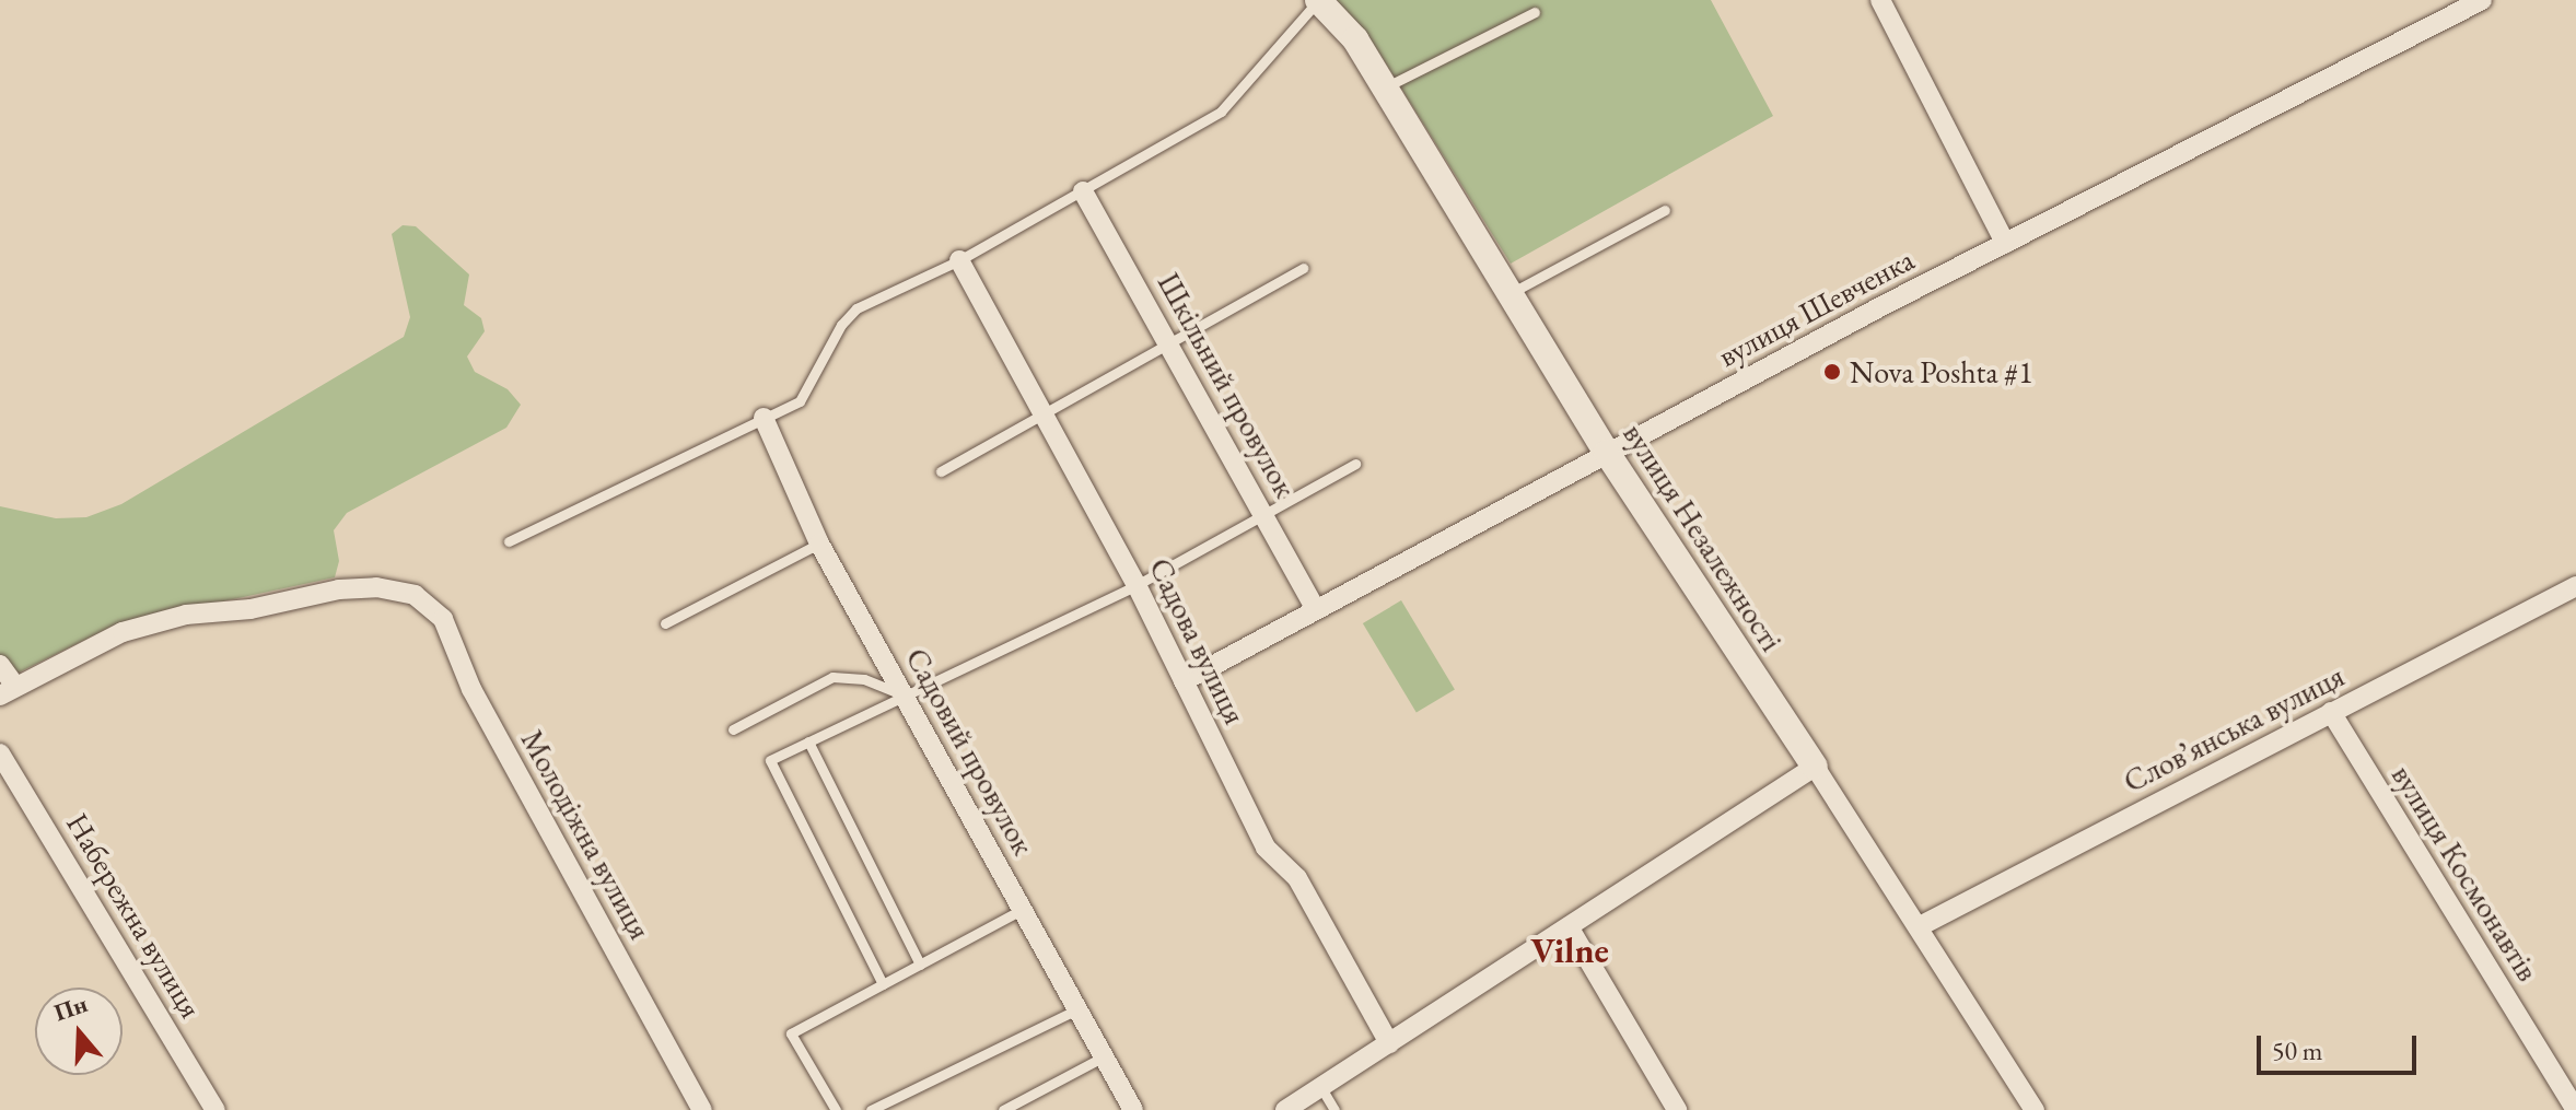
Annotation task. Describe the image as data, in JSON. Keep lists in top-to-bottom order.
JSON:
{
  "streets": {
    "street": [
      "вулиця Шевченка",
      "Шкільний провулок",
      "вулиця Незалежності",
      "Садова вулиця",
      "Словʼянська вулиця",
      "Садовий провулок",
      "Молодіжна вулиця",
      "вулиця Космонавтів",
      "Набережна вулиця"
    ]
  },
  "crossings": [
    ["вулиця Шевченка", "Шкільний провулок"],
    ["вулиця Шевченка", "вулиця Незалежності"],
    ["вулиця Шевченка", "Садова вулиця"],
    ["вулиця Незалежності", "Словʼянська вулиця"],
    ["Словʼянська вулиця", "вулиця Космонавтів"]
  ],
  "districts": ["Vilne"],
  "places": ["Nova Poshta #1"],
  "scale_bar": "50 m",
  "north": "top"
}
